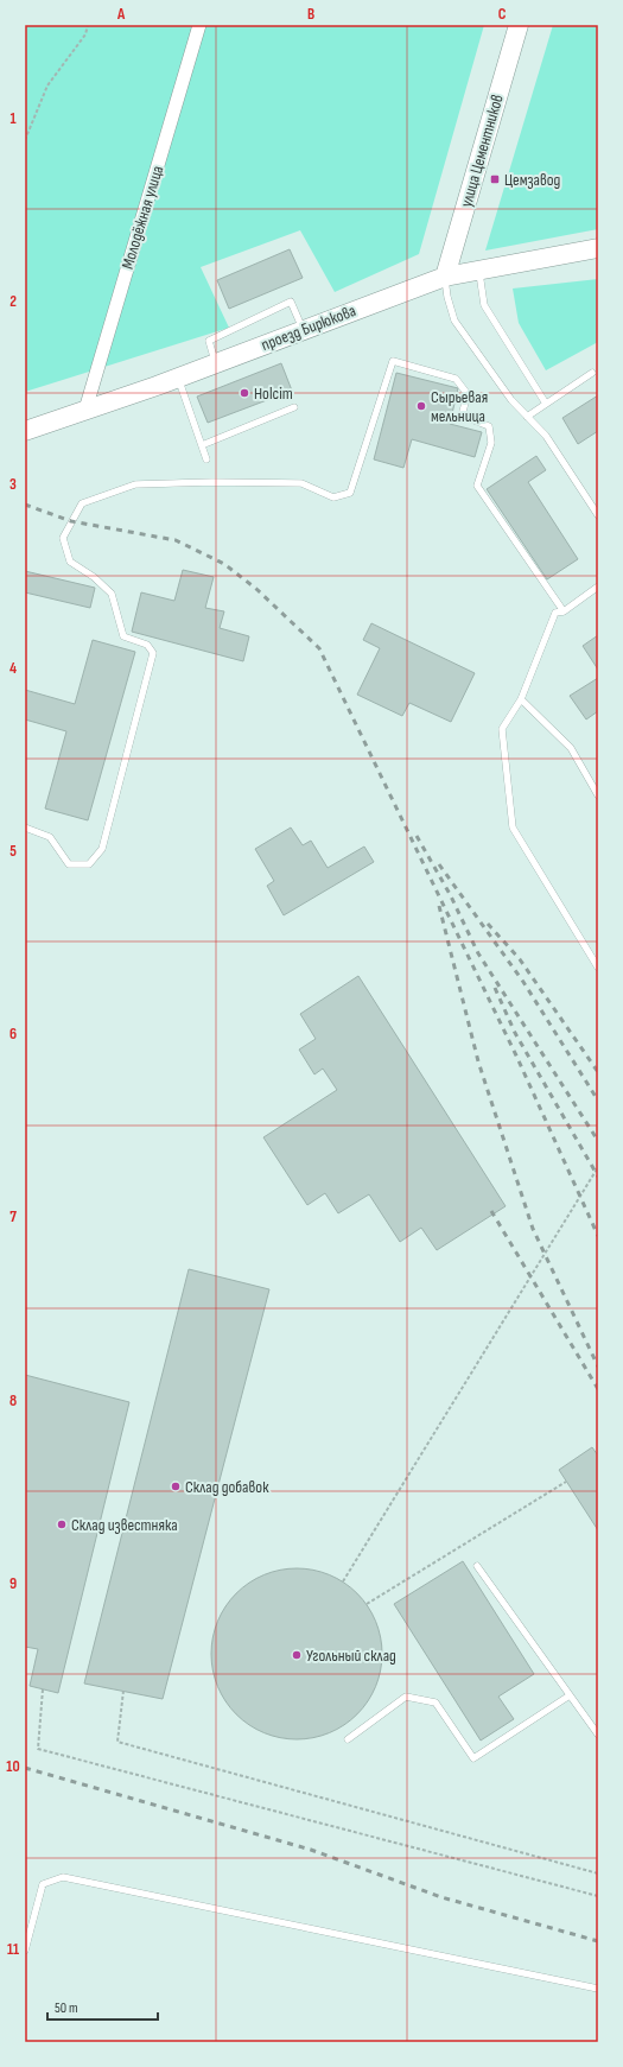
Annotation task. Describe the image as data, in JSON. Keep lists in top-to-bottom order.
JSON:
{
  "streets": {
    "street": ["улица Цементников", "Молодёжная улица", "проезд Бирюкова"]
  },
  "crossings": [
    ["улица Цементников", "проезд Бирюкова"],
    ["Молодёжная улица", "проезд Бирюкова"]
  ],
  "places": {
    "transit": ["Цемзавод"],
    "other": [
      "Holcim",
      "Сырьевая мельница",
      "Склад добавок",
      "Склад известняка",
      "Угольный склад"
    ]
  },
  "scale_bar": "50 m",
  "grid": {
    "columns": ["A", "B", "C"],
    "rows": [
      "1",
      "2",
      "3",
      "4",
      "5",
      "6",
      "7",
      "8",
      "9",
      "10",
      "11"
    ]
  }
}
